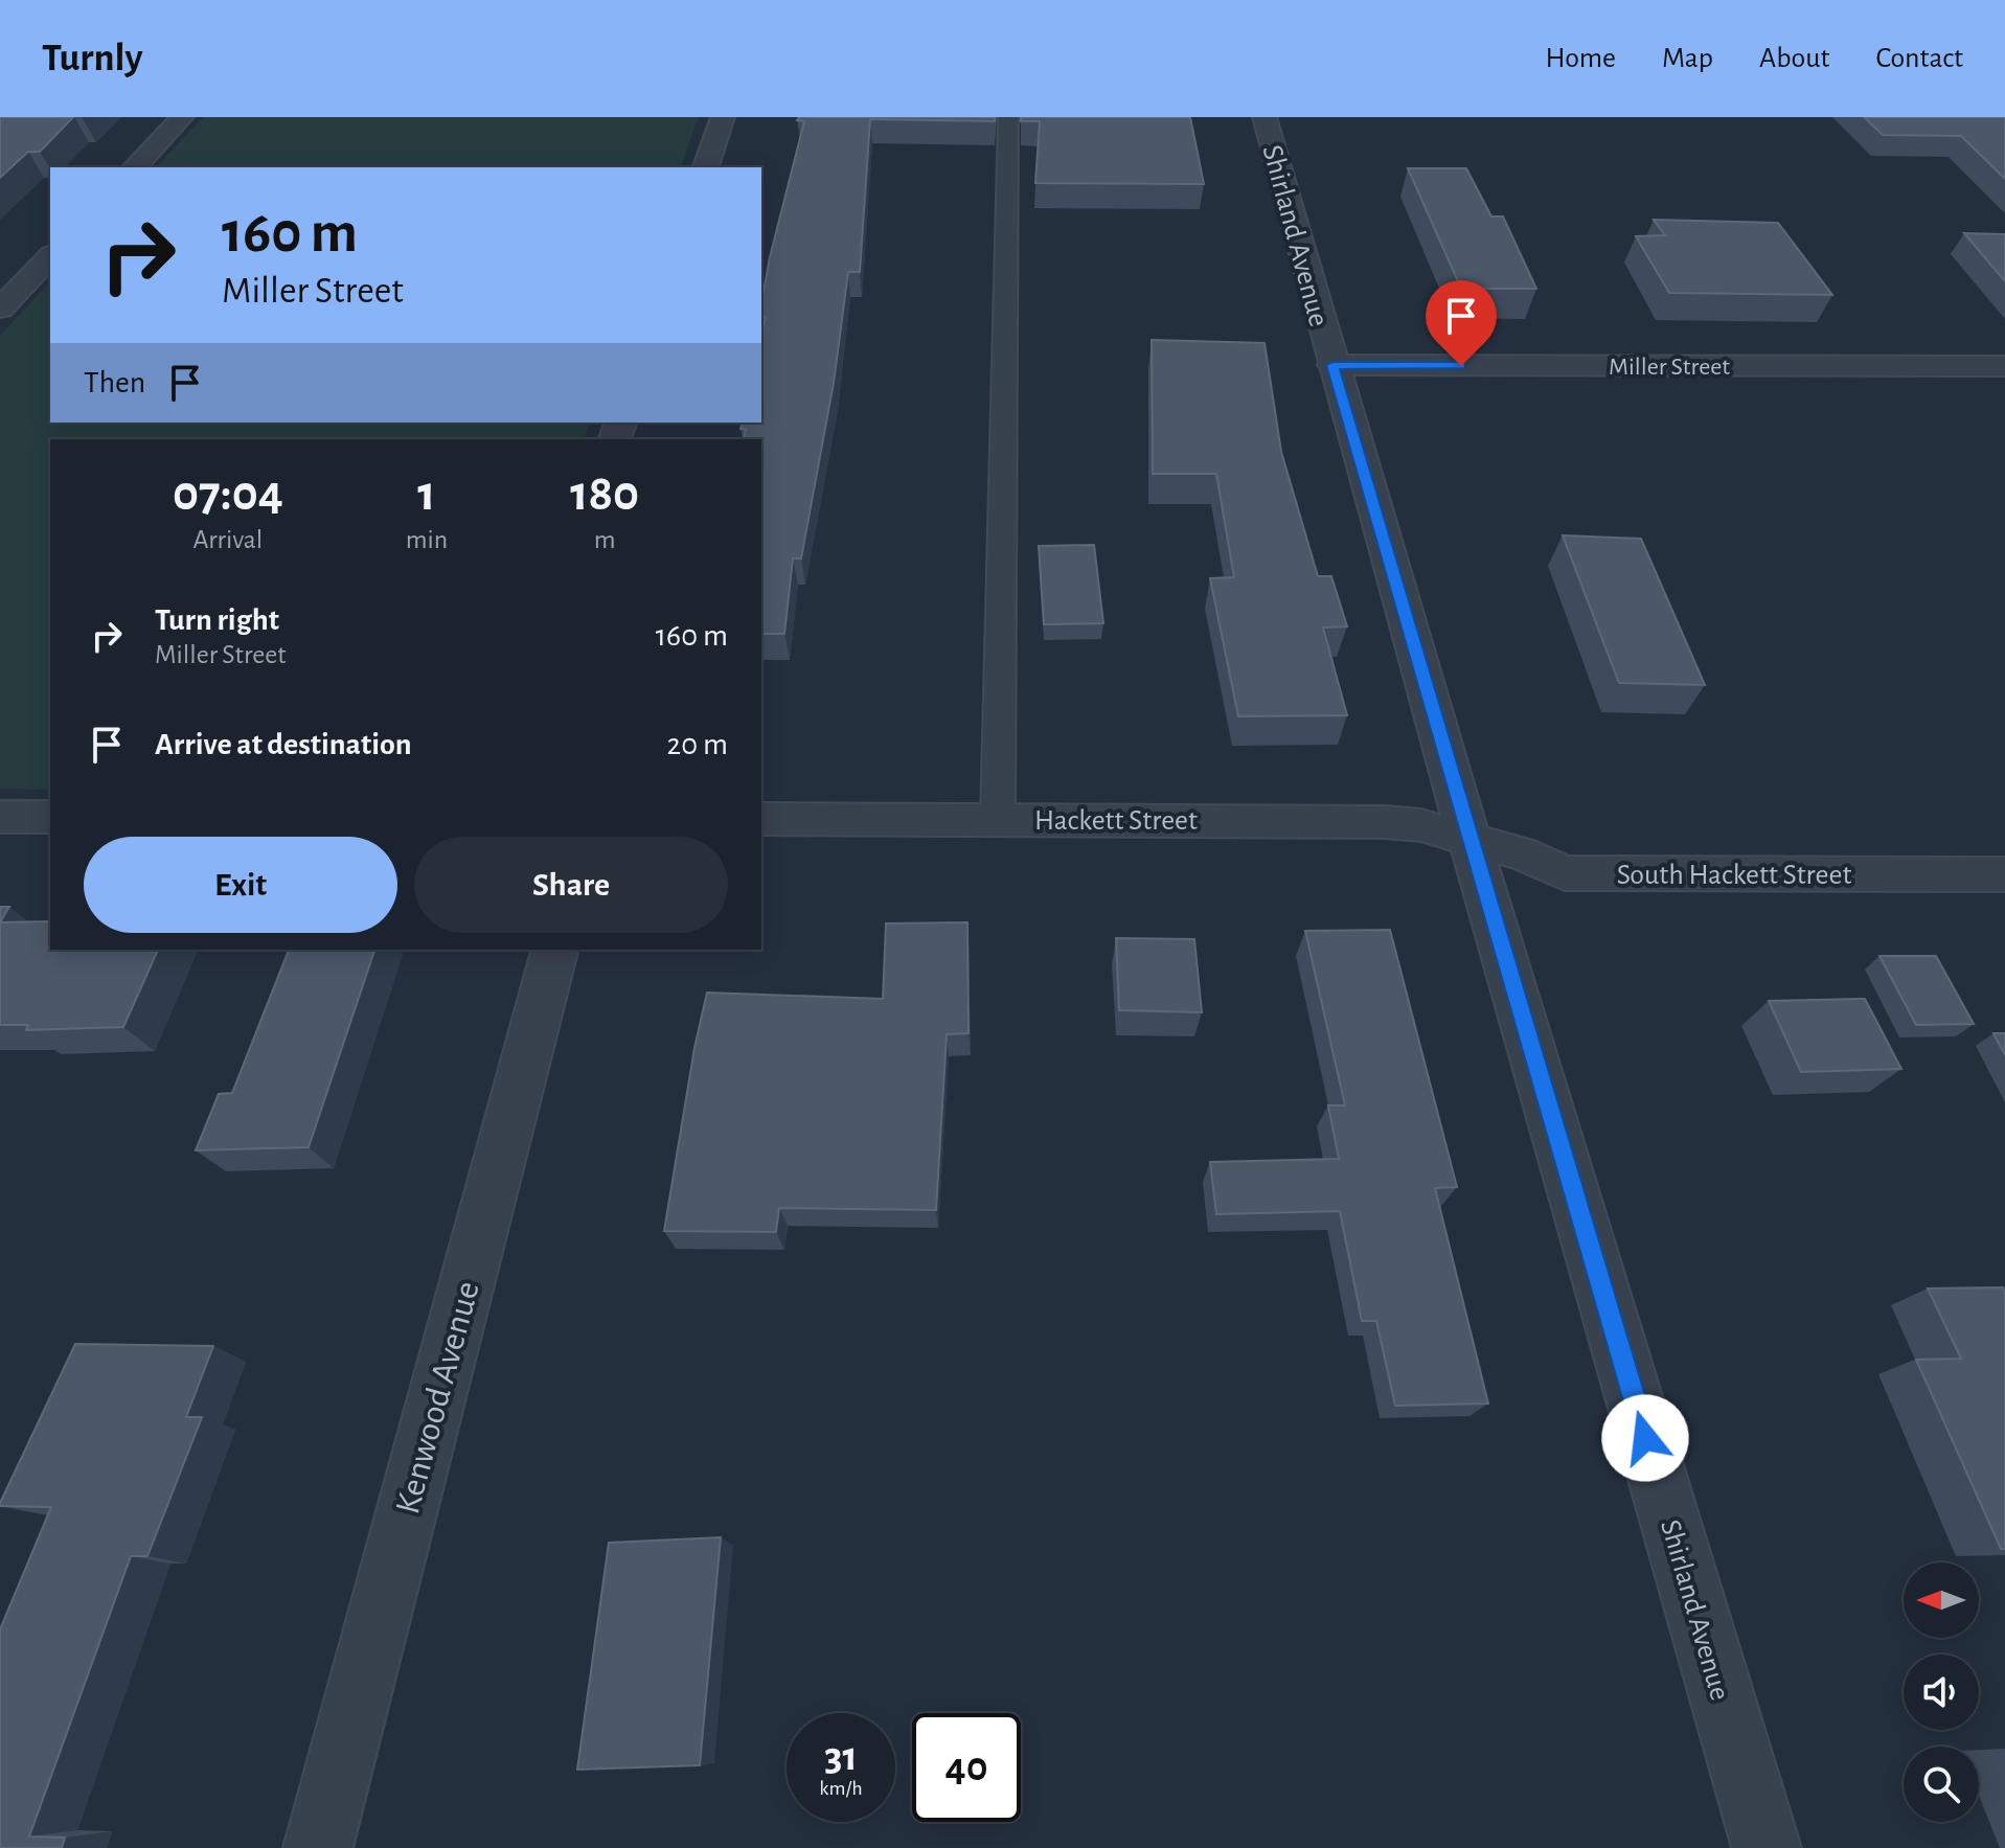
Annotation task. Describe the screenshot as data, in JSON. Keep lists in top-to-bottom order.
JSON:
{
  "streets": {
    "street": [
      "Shirland Avenue",
      "Miller Street",
      "Hackett Street",
      "South Hackett Street",
      "Kenwood Avenue"
    ]
  },
  "crossings": [
    ["Shirland Avenue", "Miller Street"],
    ["Shirland Avenue", "Hackett Street"],
    ["Shirland Avenue", "South Hackett Street"],
    ["Hackett Street", "South Hackett Street"]
  ],
  "north": "left",
  "page": {
    "header": "Turnly",
    "nav": [
      "Home",
      "Map",
      "About",
      "Contact"
    ],
    "turn": ["160 m", "Miller Street"],
    "then": "Then",
    "eta": [
      "07:04",
      "Arrival",
      "1",
      "min",
      "180",
      "m"
    ],
    "list": [
      {
        "name": "Turn right",
        "note": "Miller Street",
        "value": "160 m"
      },
      {
        "name": "Arrive at destination",
        "value": "20 m"
      }
    ],
    "buttons": ["Exit", "Share"],
    "speed": "31 km/h",
    "limit": "40"
  }
}
